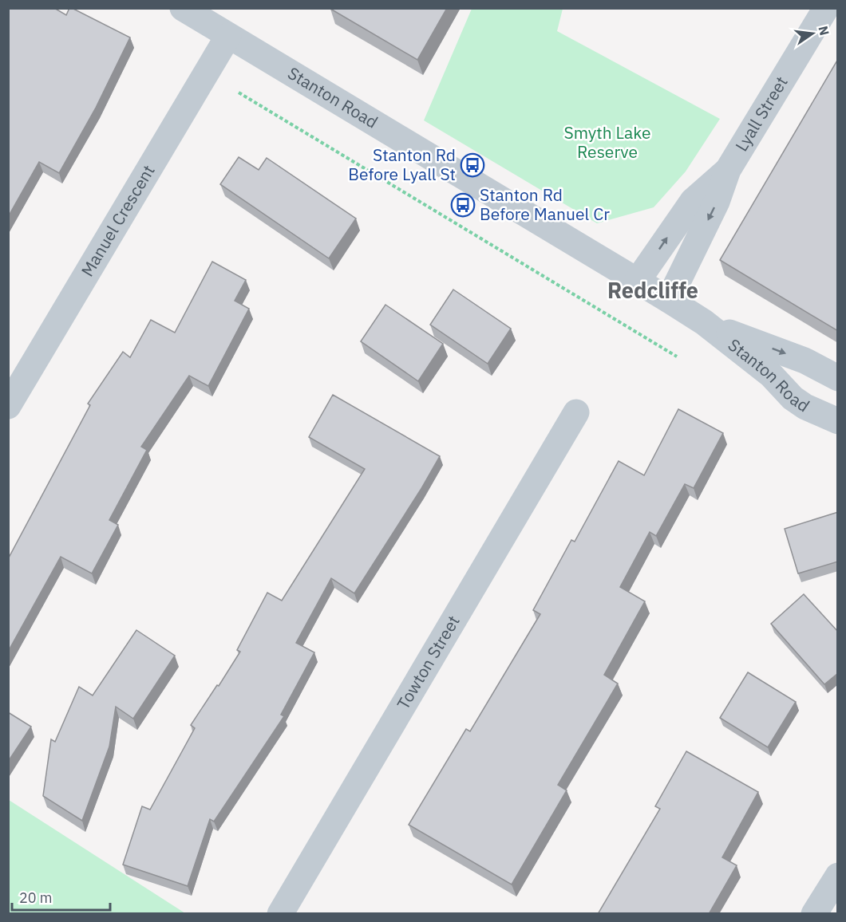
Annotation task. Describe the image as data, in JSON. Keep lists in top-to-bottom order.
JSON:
{
  "streets": {
    "street": [
      "Stanton Road",
      "Lyall Street",
      "Manuel Crescent",
      "Towton Street"
    ]
  },
  "crossings": [
    ["Stanton Road", "Lyall Street"],
    ["Stanton Road", "Manuel Crescent"]
  ],
  "districts": ["Redcliffe"],
  "parks": ["Smyth Lake Reserve"],
  "places": {
    "bus stop": ["Stanton Rd Before Lyall St", "Stanton Rd Before Manuel Cr"]
  },
  "scale_bar": "20 m",
  "north": "right"
}
